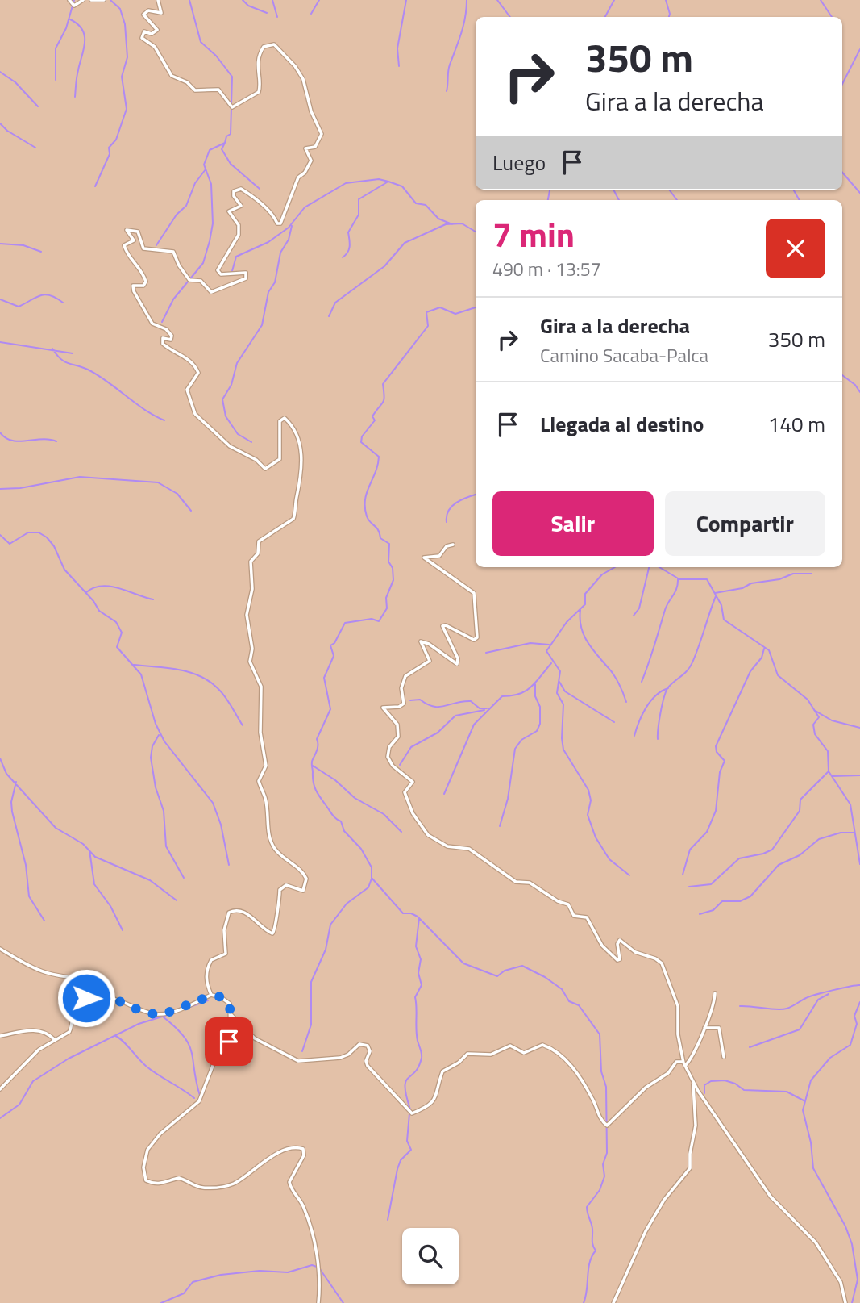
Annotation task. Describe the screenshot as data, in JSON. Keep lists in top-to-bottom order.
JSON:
{
  "page": {
    "turn": ["350 m", "Gira a la derecha"],
    "then": "Luego",
    "heading": ["7 min", "490 m · 13:57"],
    "list": [
      {
        "name": "Gira a la derecha",
        "note": "Camino Sacaba-Palca",
        "value": "350 m"
      },
      {
        "name": "Llegada al destino",
        "value": "140 m"
      }
    ],
    "buttons": ["Salir", "Compartir"]
  }
}
